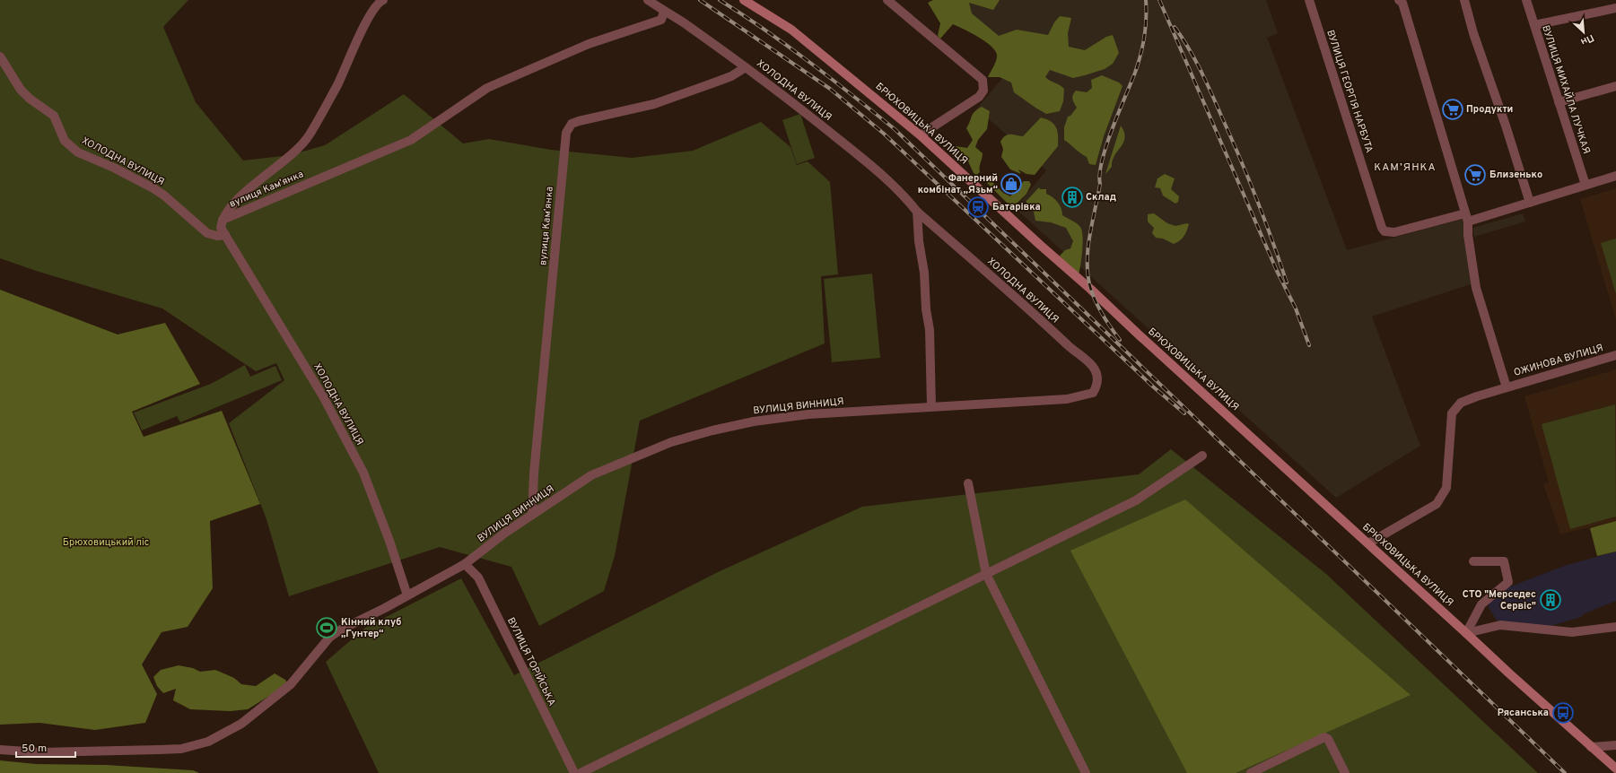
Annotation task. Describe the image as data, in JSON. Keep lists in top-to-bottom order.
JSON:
{
  "streets": {
    "main road": ["БРЮХОВИЦЬКА ВУЛИЦЯ"],
    "street": [
      "ВУЛИЦЯ МИХАЙЛА ЛУЧКАЯ",
      "ХОЛОДНА ВУЛИЦЯ",
      "ВУЛИЦЯ ГЕОРГІЯ НАРБУТА",
      "вулиця Камʼянка",
      "ОЖИНОВА ВУЛИЦЯ",
      "ВУЛИЦЯ ВИННИЦЯ",
      "ВУЛИЦЯ ТОРІЙСЬКА"
    ]
  },
  "crossings": [
    ["ХОЛОДНА ВУЛИЦЯ", "вулиця Камʼянка"],
    ["ХОЛОДНА ВУЛИЦЯ", "ВУЛИЦЯ ВИННИЦЯ"],
    ["БРЮХОВИЦЬКА ВУЛИЦЯ", "ОЖИНОВА ВУЛИЦЯ"],
    ["вулиця Камʼянка", "ВУЛИЦЯ ВИННИЦЯ"],
    ["ВУЛИЦЯ ВИННИЦЯ", "ВУЛИЦЯ ТОРІЙСЬКА"]
  ],
  "districts": ["КАМ’ЯНКА"],
  "parks": ["Брюховицький ліс"],
  "places": {
    "supermarket": ["Продукти", "Близенько"],
    "shop": ["Фанерний комбінат „Язьм“"],
    "building": ["Склад", "СТО \"Мерседес Сервіс\""],
    "station": ["Батарівка"],
    "sports": ["Кінний клуб „Гунтер“"],
    "bus stop": ["Рясанська"]
  },
  "scale_bar": "50 m",
  "north": "bottom right"
}
